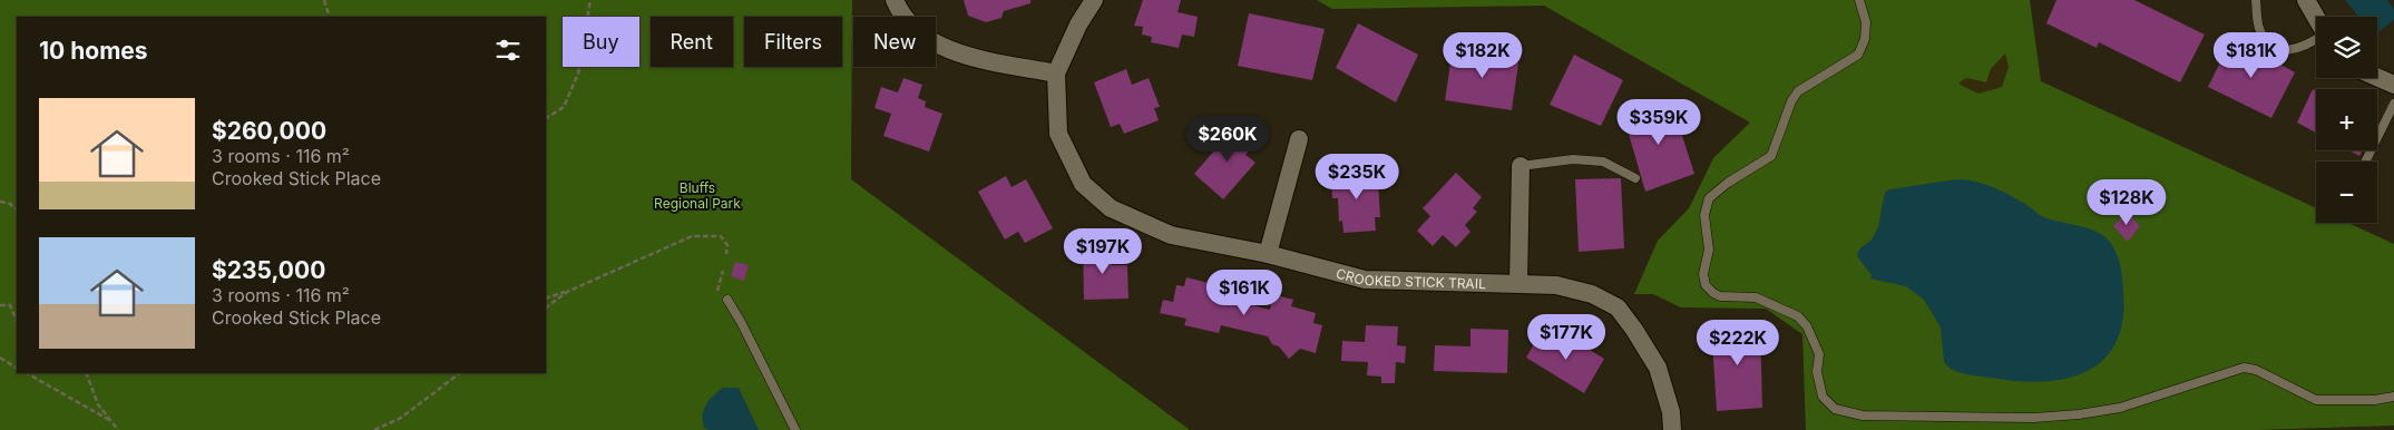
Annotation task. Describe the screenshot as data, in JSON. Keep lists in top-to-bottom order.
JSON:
{
  "streets": {
    "street": ["CROOKED STICK TRAIL"]
  },
  "parks": ["Bluffs Regional Park"],
  "page": {
    "map_buttons": ["+", "−"],
    "chip": [
      "Buy",
      "Rent",
      "Filters",
      "New"
    ],
    "heading": "10 homes",
    "price": [
      "$182K",
      "$181K",
      "$359K",
      "$260K",
      "$235K",
      "$128K",
      "$197K",
      "$161K",
      "$177K",
      "$222K"
    ],
    "list": [
      {
        "name": "$260,000",
        "note": "3 rooms · 116 m² · Crooked Stick Place"
      },
      {
        "name": "$235,000",
        "note": "3 rooms · 116 m² · Crooked Stick Place"
      }
    ]
  }
}
